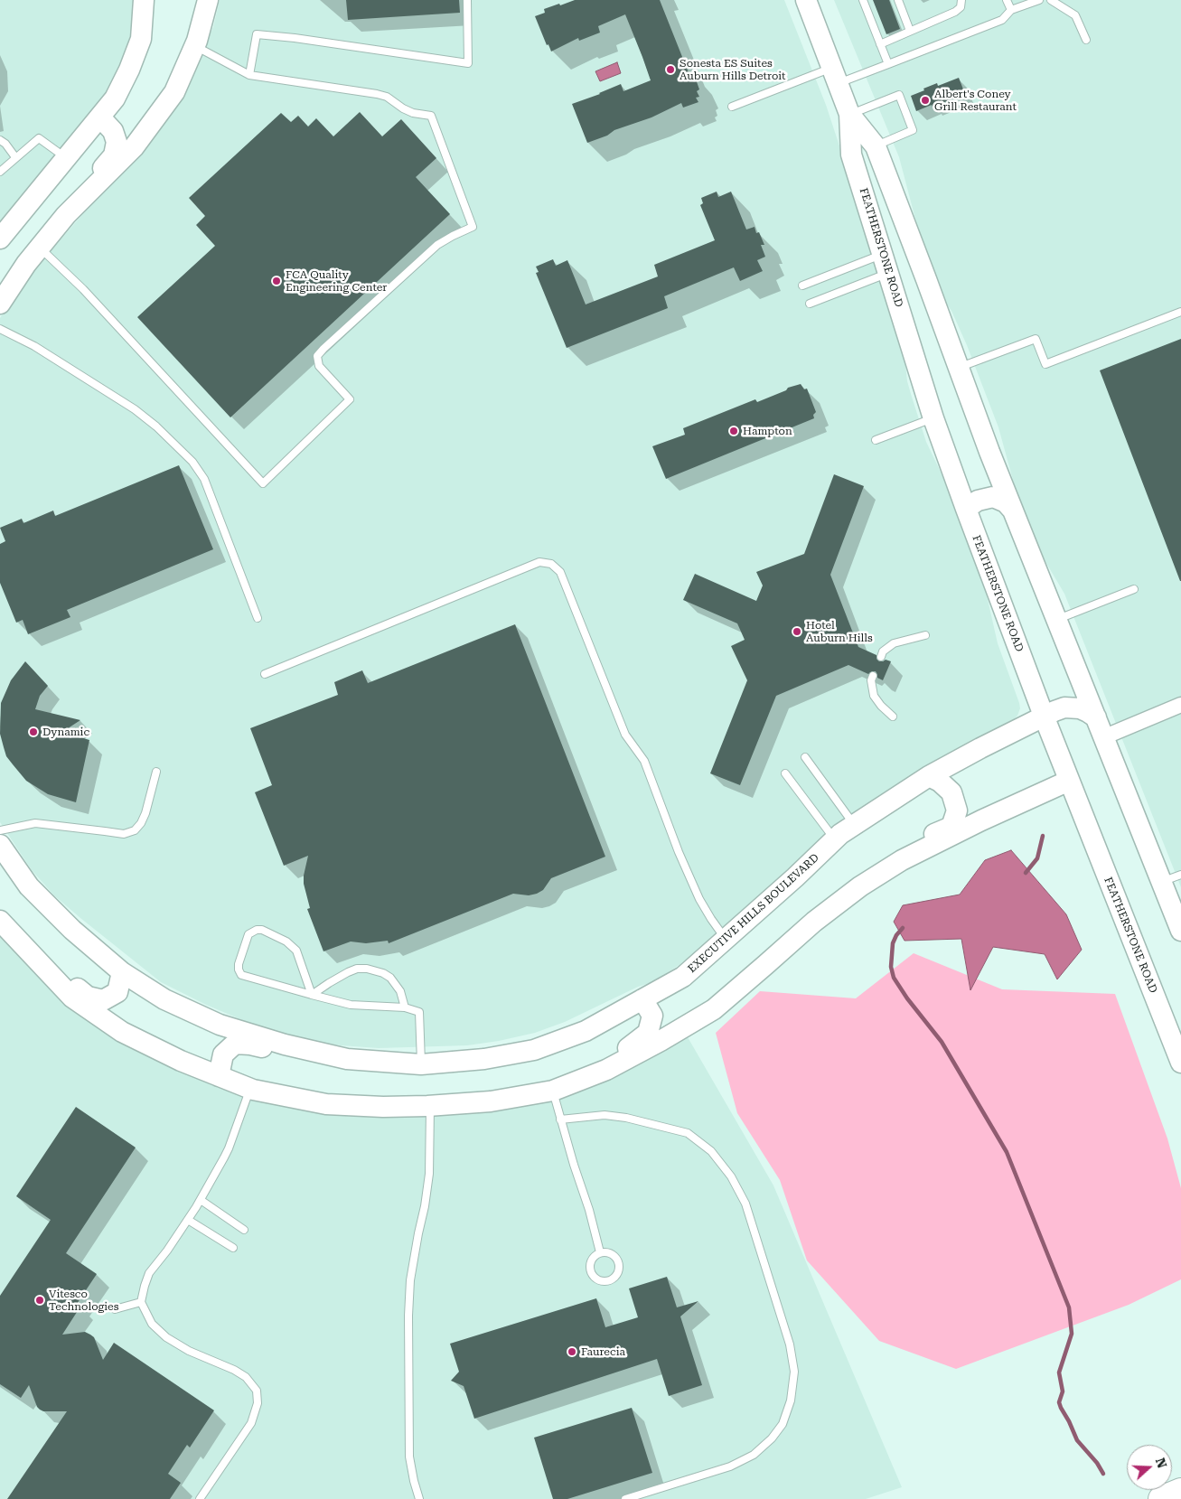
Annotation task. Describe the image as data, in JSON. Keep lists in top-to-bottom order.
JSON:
{
  "streets": {
    "street": ["FEATHERSTONE ROAD", "EXECUTIVE HILLS BOULEVARD"]
  },
  "crossings": [
    ["FEATHERSTONE ROAD", "EXECUTIVE HILLS BOULEVARD"]
  ],
  "places": [
    "Sonesta ES Suites Auburn Hills Detroit",
    "Albert's Coney Grill Restaurant",
    "FCA Quality Engineering Center",
    "Hampton",
    "Hotel Auburn Hills",
    "Dynamic",
    "Vitesco Technologies",
    "Faurecia"
  ],
  "north": "right"
}
